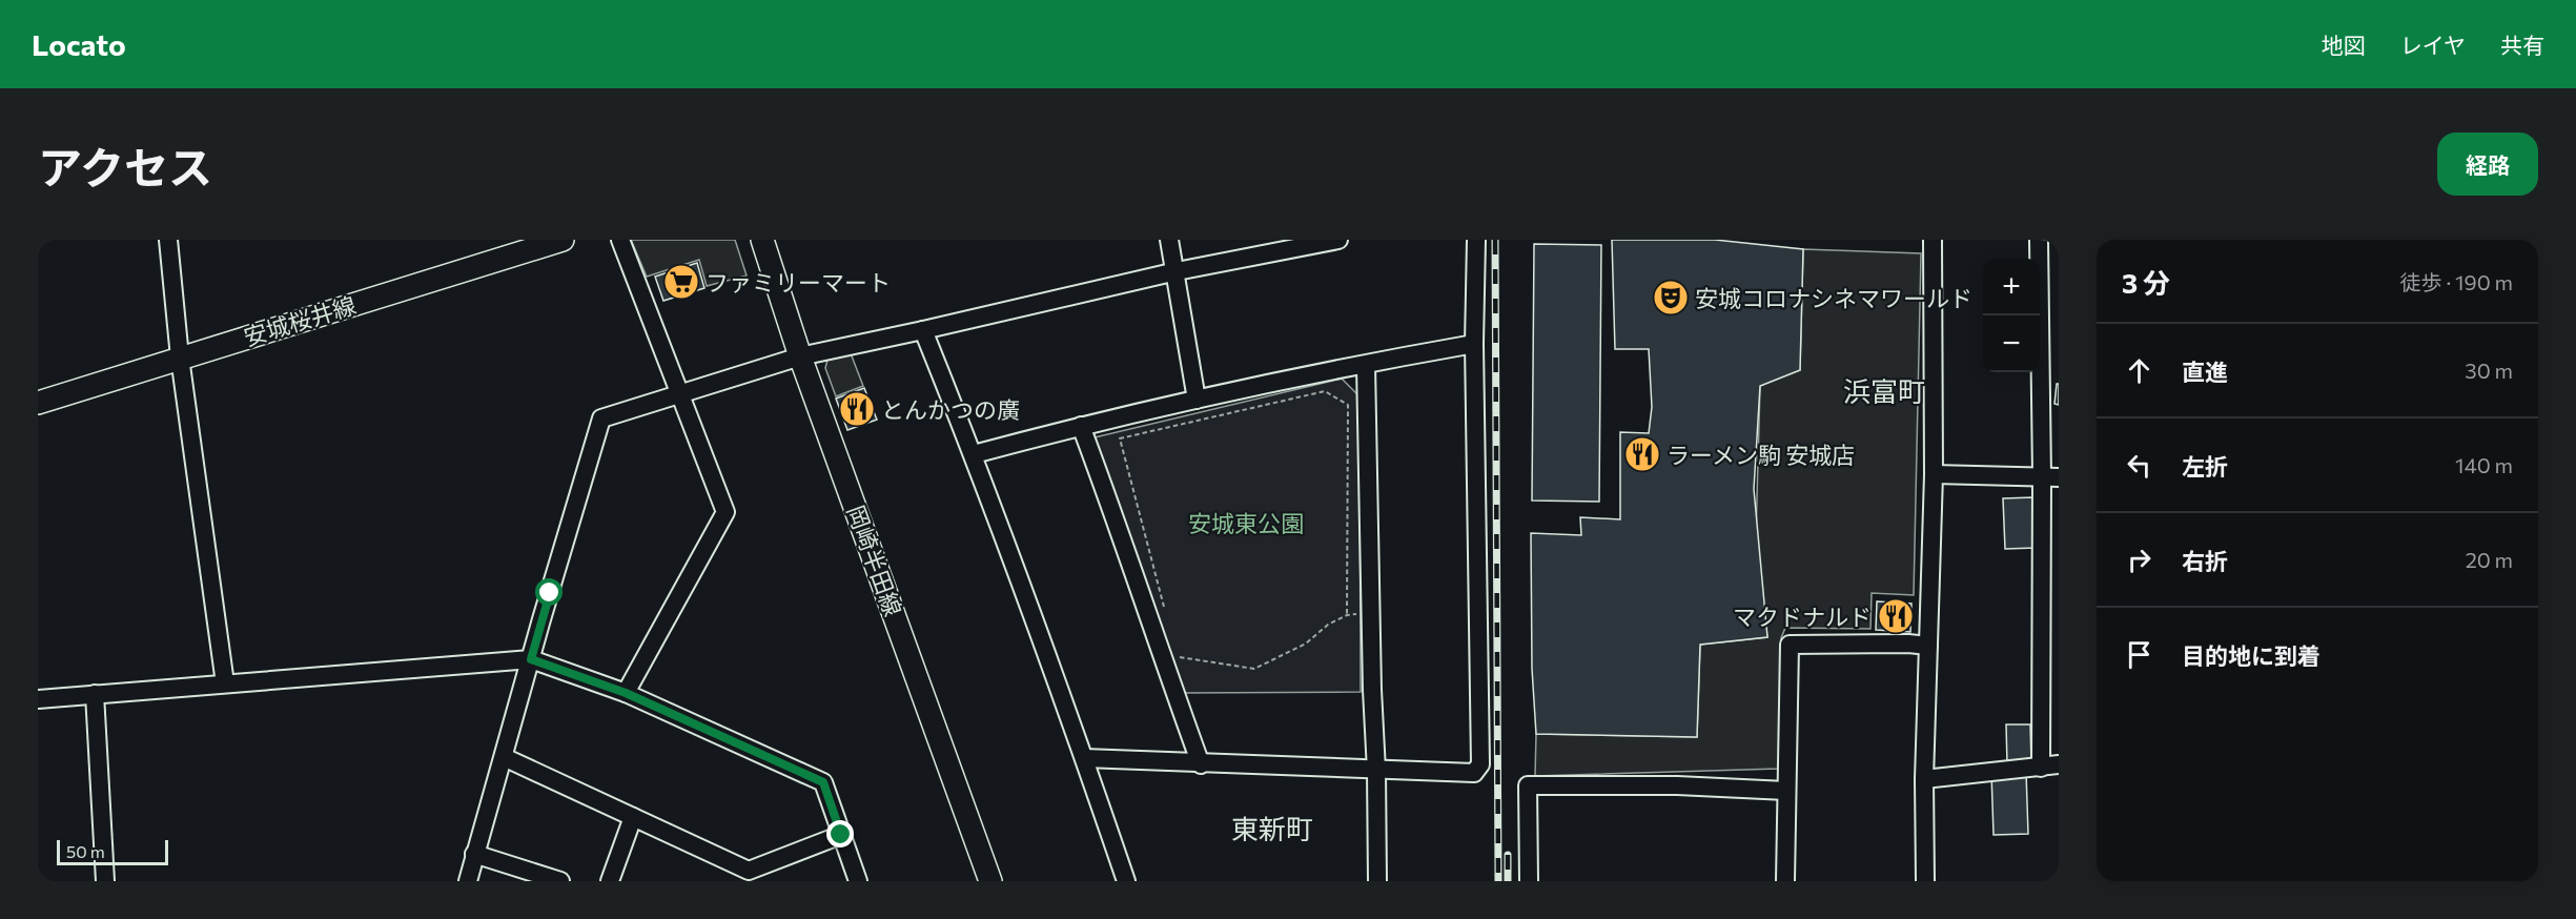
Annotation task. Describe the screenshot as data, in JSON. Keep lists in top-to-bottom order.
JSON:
{
  "streets": {
    "main road": ["安城桜井線", "岡崎半田線"]
  },
  "districts": ["浜富町", "東新町"],
  "parks": ["安城東公園"],
  "places": {
    "supermarket": ["ファミリーマート"],
    "theatre": ["安城コロナシネマワールド"],
    "restaurant": ["とんかつの廣", "ラーメン駒 安城店", "マクドナルド"]
  },
  "scale_bar": "50 m",
  "page": {
    "header": "Locato",
    "nav": ["地図", "レイヤ", "共有"],
    "title": "アクセス",
    "buttons": "経路",
    "heading": ["3 分", "徒歩 · 190 m"],
    "map_buttons": ["+", "−"],
    "list": [
      ["直進", "30 m"],
      ["左折", "140 m"],
      ["右折", "20 m"],
      "目的地に到着"
    ],
    "scale": "50 m"
  }
}
